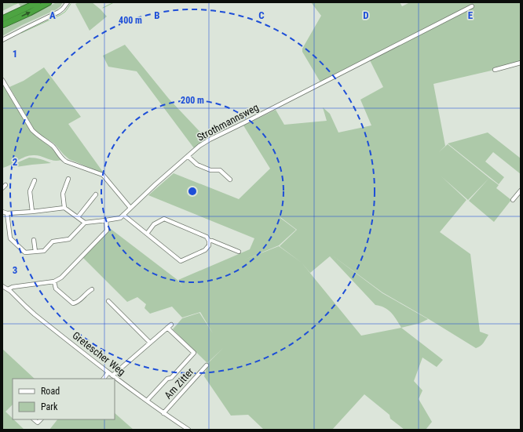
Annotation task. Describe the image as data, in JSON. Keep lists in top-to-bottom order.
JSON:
{
  "streets": {
    "street": ["Strothmannsweg", "Gretescher Weg", "Am Zitter"]
  },
  "crossings": [
    ["Gretescher Weg", "Am Zitter"]
  ],
  "legend": ["Road", "Park"],
  "grid": {
    "columns": [
      "A",
      "B",
      "C",
      "D",
      "E"
    ],
    "rows": ["1", "2", "3"]
  },
  "rings": ["400 m", "200 m"]
}
